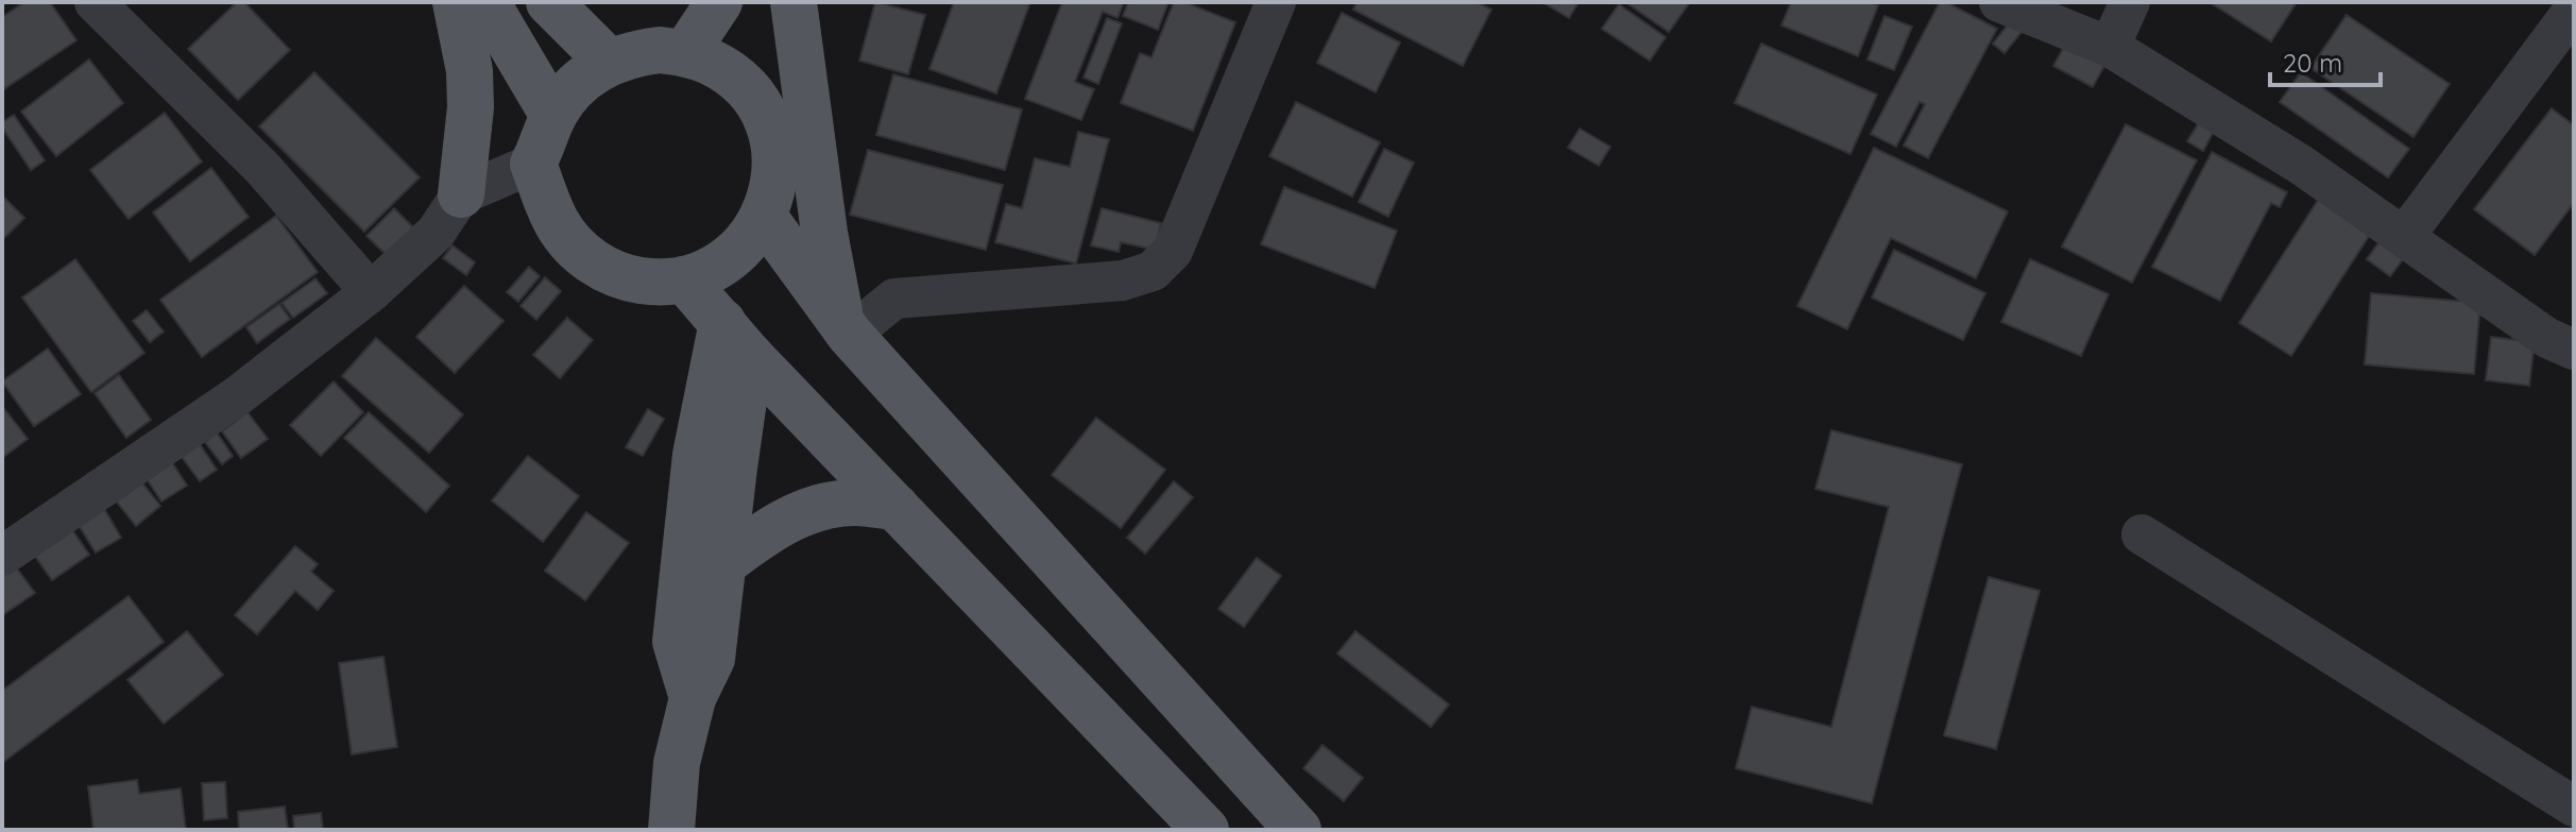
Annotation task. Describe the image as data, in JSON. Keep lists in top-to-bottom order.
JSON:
{
  "scale_bar": "20 m"
}
